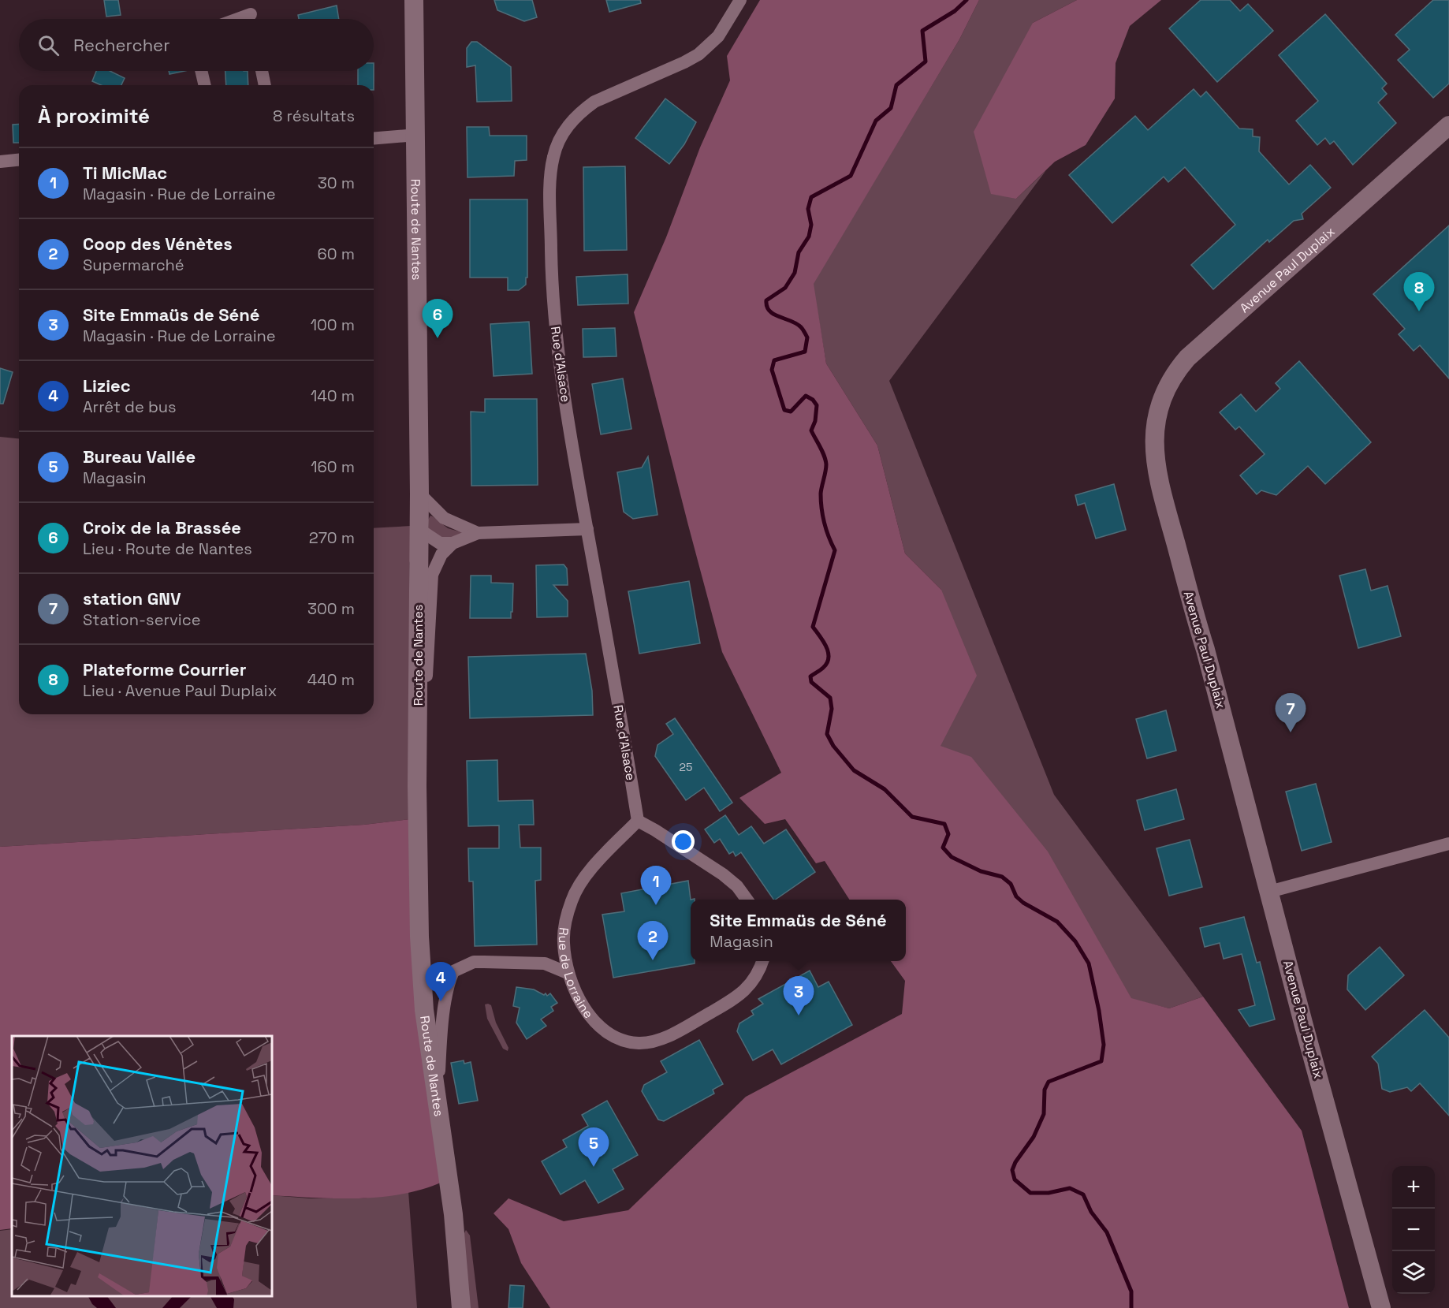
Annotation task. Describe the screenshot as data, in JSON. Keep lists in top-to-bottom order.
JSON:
{
  "streets": {
    "main road": ["Route de Nantes", "Avenue Paul Duplaix"],
    "street": ["Rue d'Alsace", "Rue de Lorraine"]
  },
  "crossings": [
    ["Rue d'Alsace", "Rue de Lorraine"]
  ],
  "house_numbers": ["25"],
  "page": {
    "search": "Rechercher",
    "heading": ["À proximité", "8 résultats"],
    "list": [
      {
        "mark": "1",
        "name": "Ti MicMac",
        "note": "Magasin · Rue de Lorraine",
        "value": "30 m"
      },
      {
        "mark": "2",
        "name": "Coop des Vénètes",
        "note": "Supermarché",
        "value": "60 m"
      },
      {
        "mark": "3",
        "name": "Site Emmaüs de Séné",
        "note": "Magasin · Rue de Lorraine",
        "value": "100 m"
      },
      {
        "mark": "4",
        "name": "Liziec",
        "note": "Arrêt de bus",
        "value": "140 m"
      },
      {
        "mark": "5",
        "name": "Bureau Vallée",
        "note": "Magasin",
        "value": "160 m"
      },
      {
        "mark": "6",
        "name": "Croix de la Brassée",
        "note": "Lieu · Route de Nantes",
        "value": "270 m"
      },
      {
        "mark": "7",
        "name": "station GNV",
        "note": "Station-service",
        "value": "300 m"
      },
      {
        "mark": "8",
        "name": "Plateforme Courrier",
        "note": "Lieu · Avenue Paul Duplaix",
        "value": "440 m"
      }
    ],
    "pins": [
      "8",
      "6",
      "7",
      "1",
      "2",
      "4",
      "3",
      "5"
    ],
    "popup": ["Site Emmaüs de Séné", "Magasin"],
    "map_buttons": ["+", "−"]
  }
}
